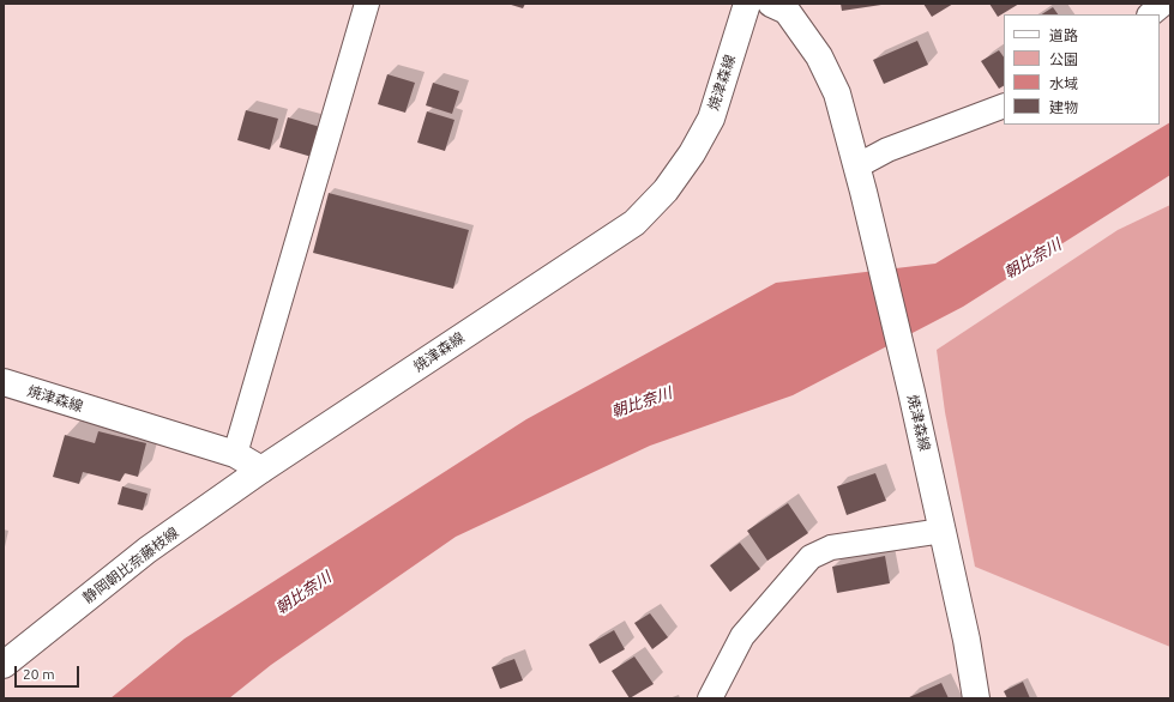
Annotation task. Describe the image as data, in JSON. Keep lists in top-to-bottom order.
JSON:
{
  "streets": {
    "main road": ["焼津森線", "静岡朝比奈藤枝線"]
  },
  "crossings": [
    ["焼津森線", "静岡朝比奈藤枝線"]
  ],
  "water": ["朝比奈川"],
  "legend": [
    "道路",
    "公園",
    "水域",
    "建物"
  ],
  "scale_bar": "20 m"
}
